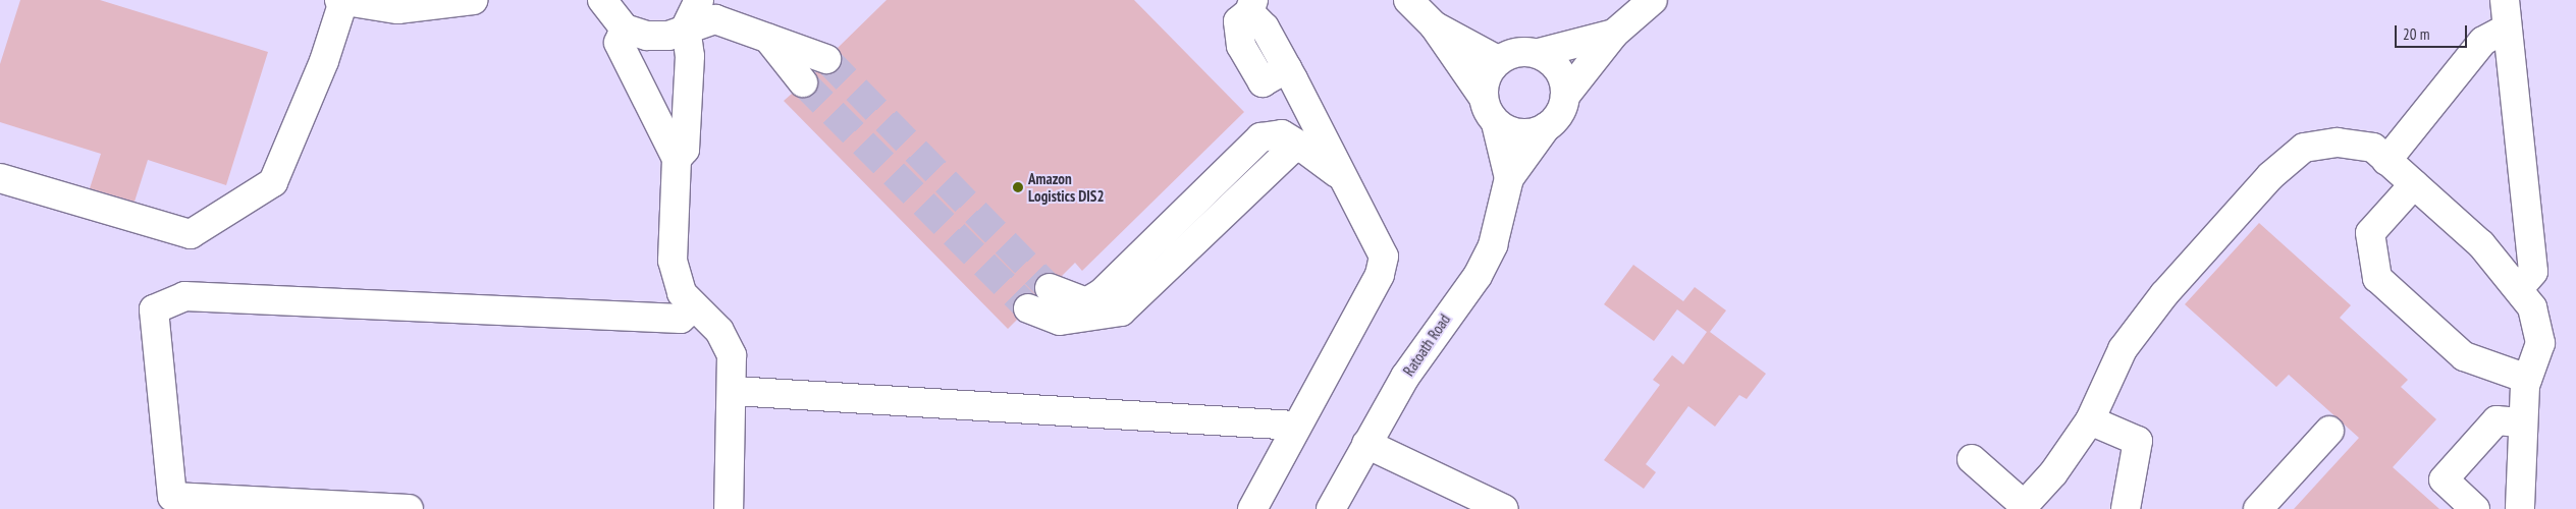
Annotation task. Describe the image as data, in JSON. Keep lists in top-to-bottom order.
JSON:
{
  "streets": {
    "street": ["Ratoath Road"]
  },
  "places": ["Amazon Logistics DIS2"],
  "scale_bar": "20 m"
}
